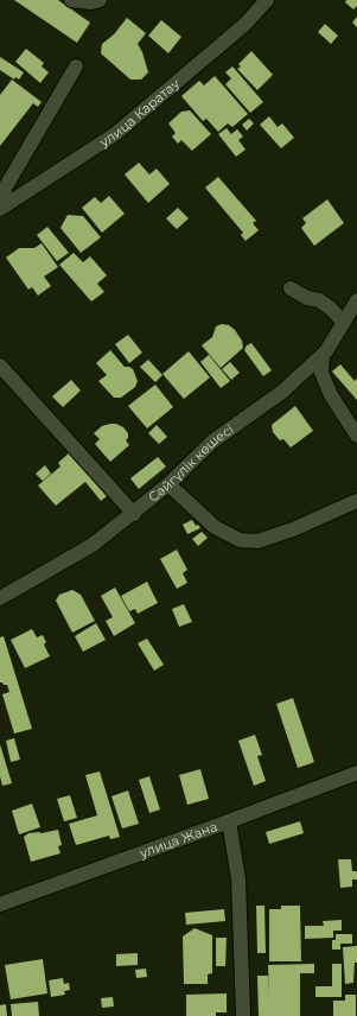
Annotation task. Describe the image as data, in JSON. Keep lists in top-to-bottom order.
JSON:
{
  "streets": {
    "street": ["улица Каратау", "Сәйгүлік көшесі", "улица Жана"]
  }
}
